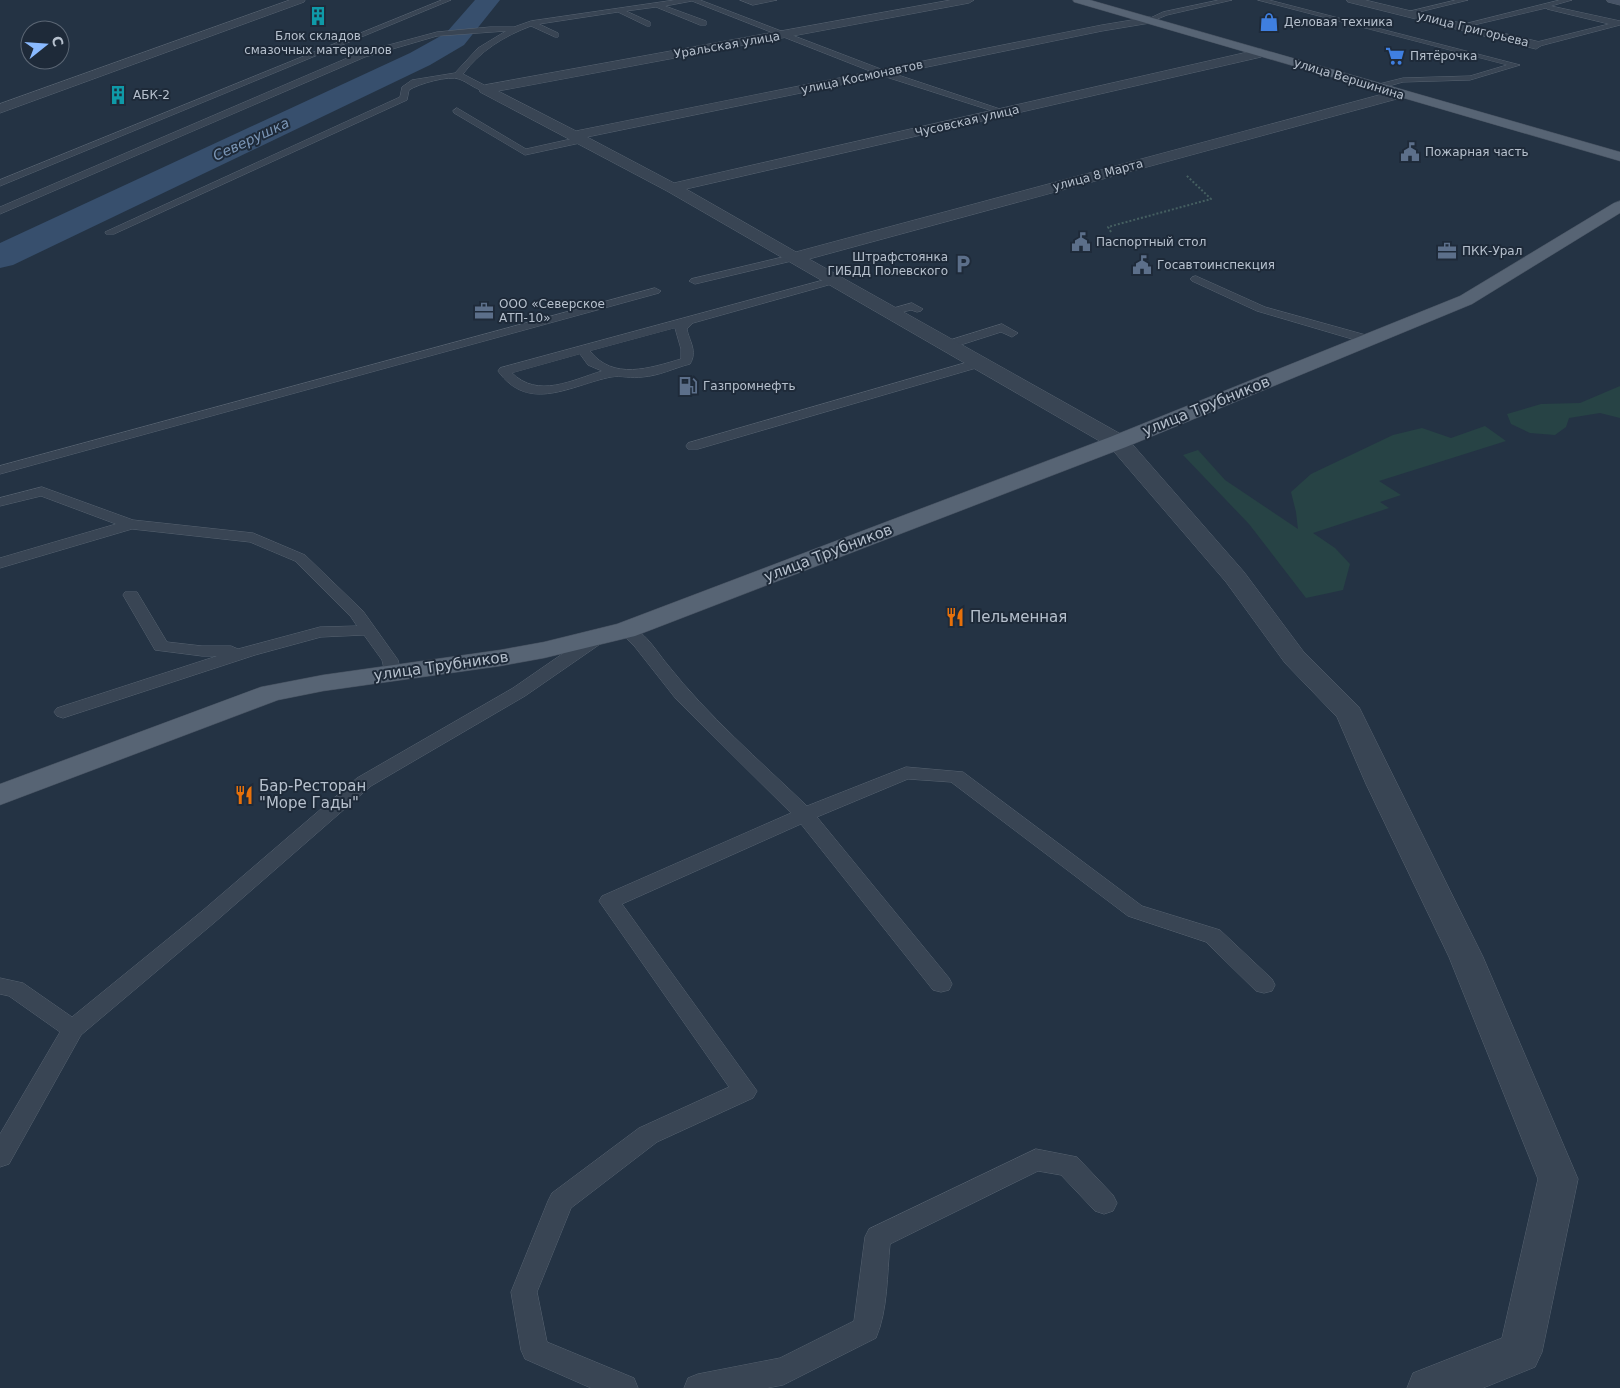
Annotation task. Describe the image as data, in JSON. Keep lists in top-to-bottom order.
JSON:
{
  "streets": {
    "main road": ["улица Вершинина", "улица Трубников"],
    "street": [
      "улица Григорьева",
      "Уральская улица",
      "улица Космонавтов",
      "Чусовская улица",
      "улица 8 Марта"
    ]
  },
  "crossings": [
    ["улица Космонавтов", "улица Вершинина"],
    ["улица Вершинина", "Чусовская улица"],
    ["улица Вершинина", "улица 8 Марта"]
  ],
  "water": ["Северушка"],
  "places": {
    "building": ["Блок складов смазочных материалов", "АБК-2"],
    "shop": ["Деловая техника"],
    "supermarket": ["Пятёрочка"],
    "public building": ["Пожарная часть", "Паспортный стол", "Госавтоинспекция"],
    "office": ["ПКК-Урал", "ООО «Северское АТП-10»"],
    "parking": ["Штрафстоянка ГИБДД Полевского"],
    "fuel station": ["Газпромнефть"],
    "restaurant": ["Пельменная", "Бар-Ресторан \"Море Гады\""]
  },
  "north": "right"
}
